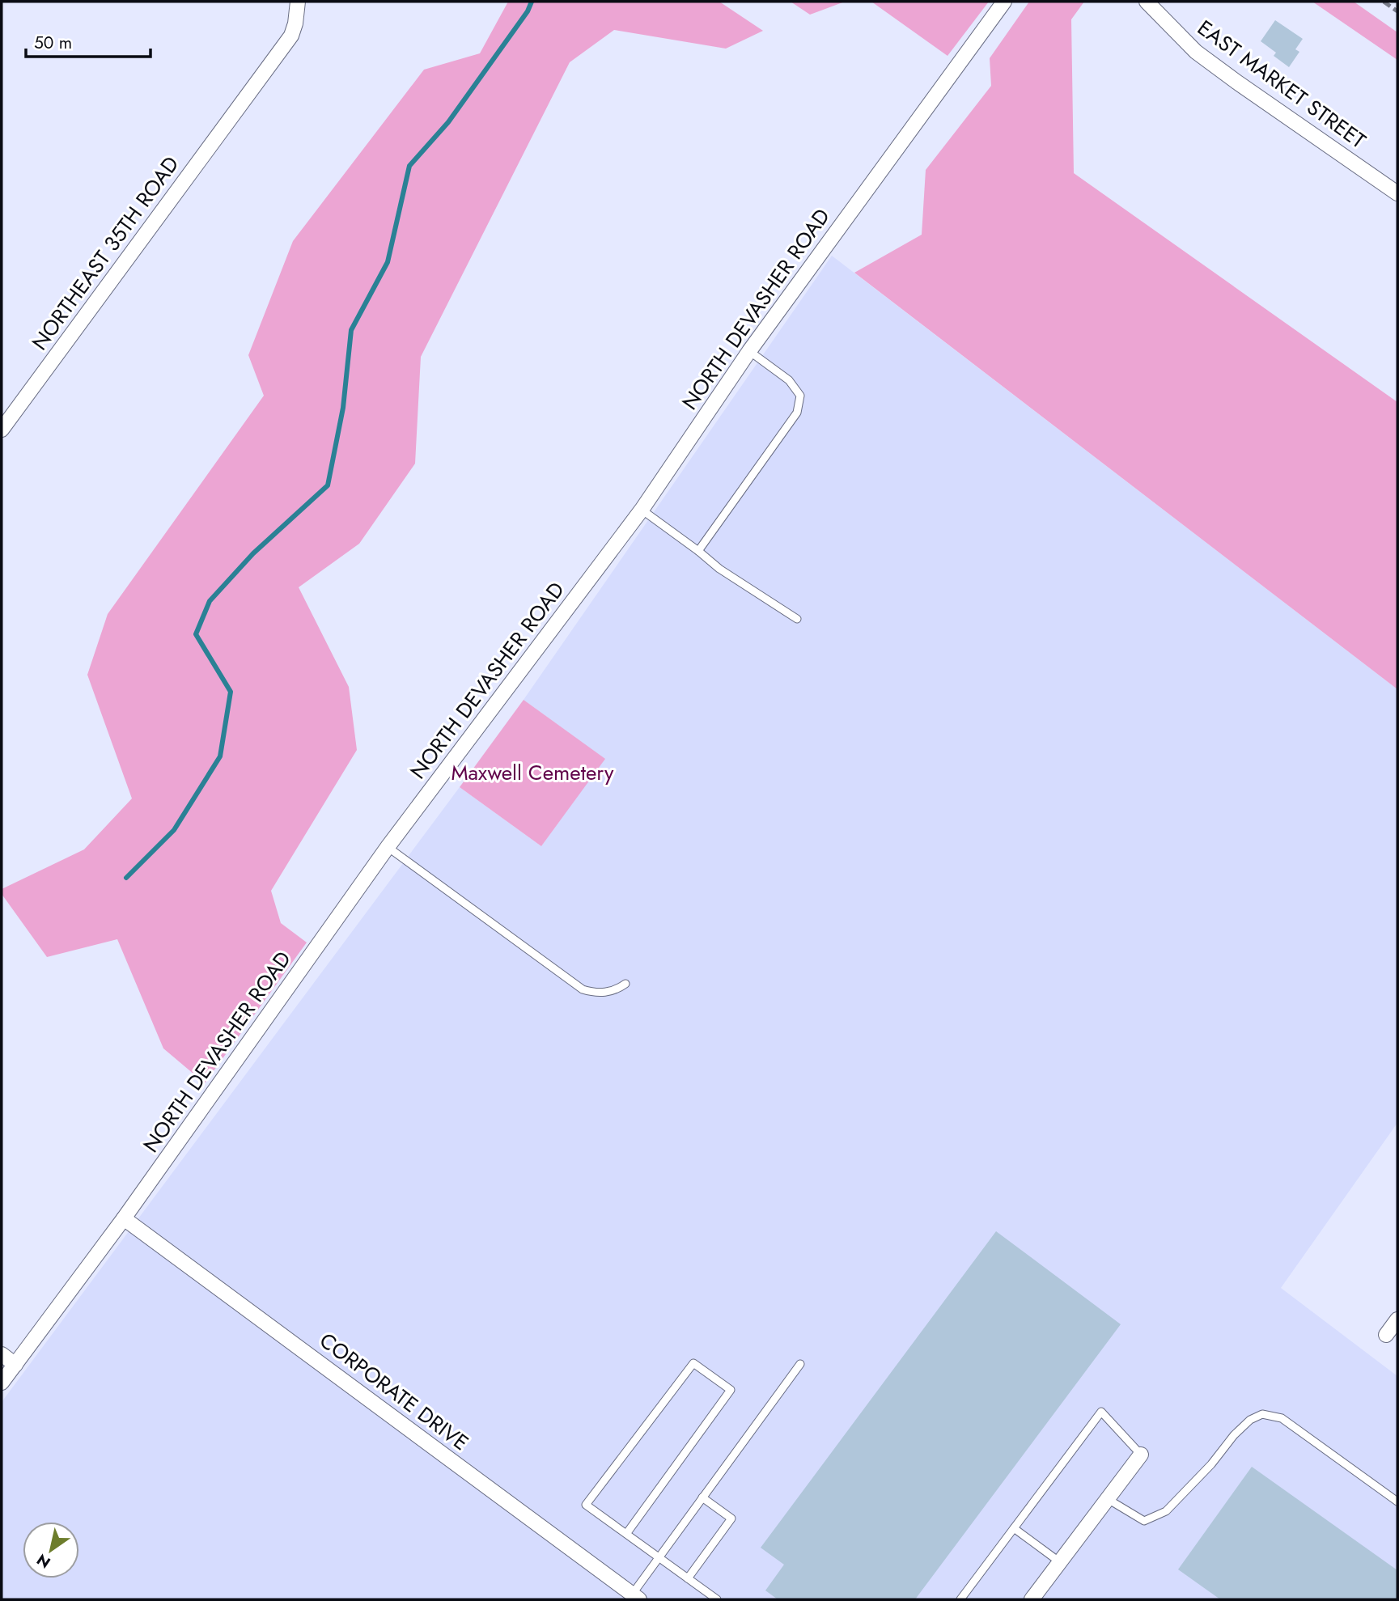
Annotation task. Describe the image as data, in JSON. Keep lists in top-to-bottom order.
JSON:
{
  "streets": {
    "street": [
      "EAST MARKET STREET",
      "NORTHEAST 35TH ROAD",
      "NORTH DEVASHER ROAD",
      "CORPORATE DRIVE"
    ]
  },
  "crossings": [
    ["NORTH DEVASHER ROAD", "CORPORATE DRIVE"]
  ],
  "parks": ["Maxwell Cemetery"],
  "scale_bar": "50 m",
  "north": "bottom left"
}
